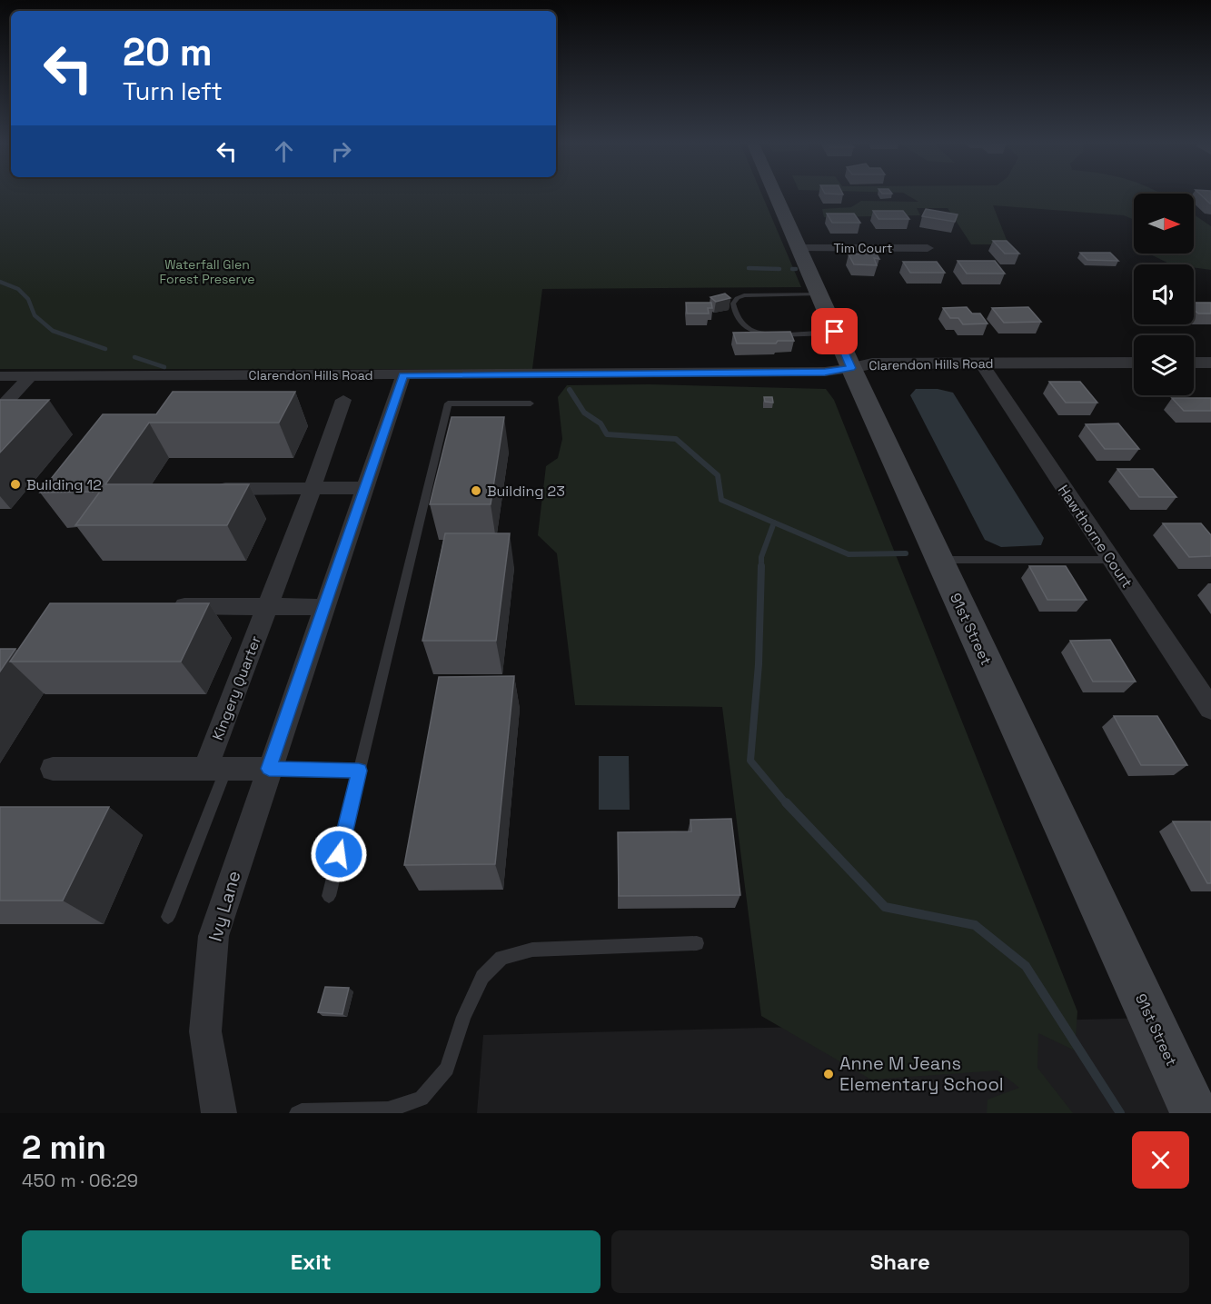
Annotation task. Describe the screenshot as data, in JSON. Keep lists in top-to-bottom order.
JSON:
{
  "streets": {
    "main road": ["91st Street"],
    "street": [
      "Tim Court",
      "Clarendon Hills Road",
      "Hawthorne Court",
      "Kingery Quarter",
      "Ivy Lane"
    ]
  },
  "crossings": [
    ["Tim Court", "91st Street"],
    ["Clarendon Hills Road", "Hawthorne Court"],
    ["Clarendon Hills Road", "91st Street"]
  ],
  "parks": ["Waterfall Glen Forest Preserve"],
  "places": ["Building 12", "Building 23", "Anne M Jeans Elementary School"],
  "north": "right",
  "page": {
    "turn": ["20 m", "Turn left"],
    "heading": ["2 min", "450 m · 06:29"],
    "buttons": ["Exit", "Share"]
  }
}
